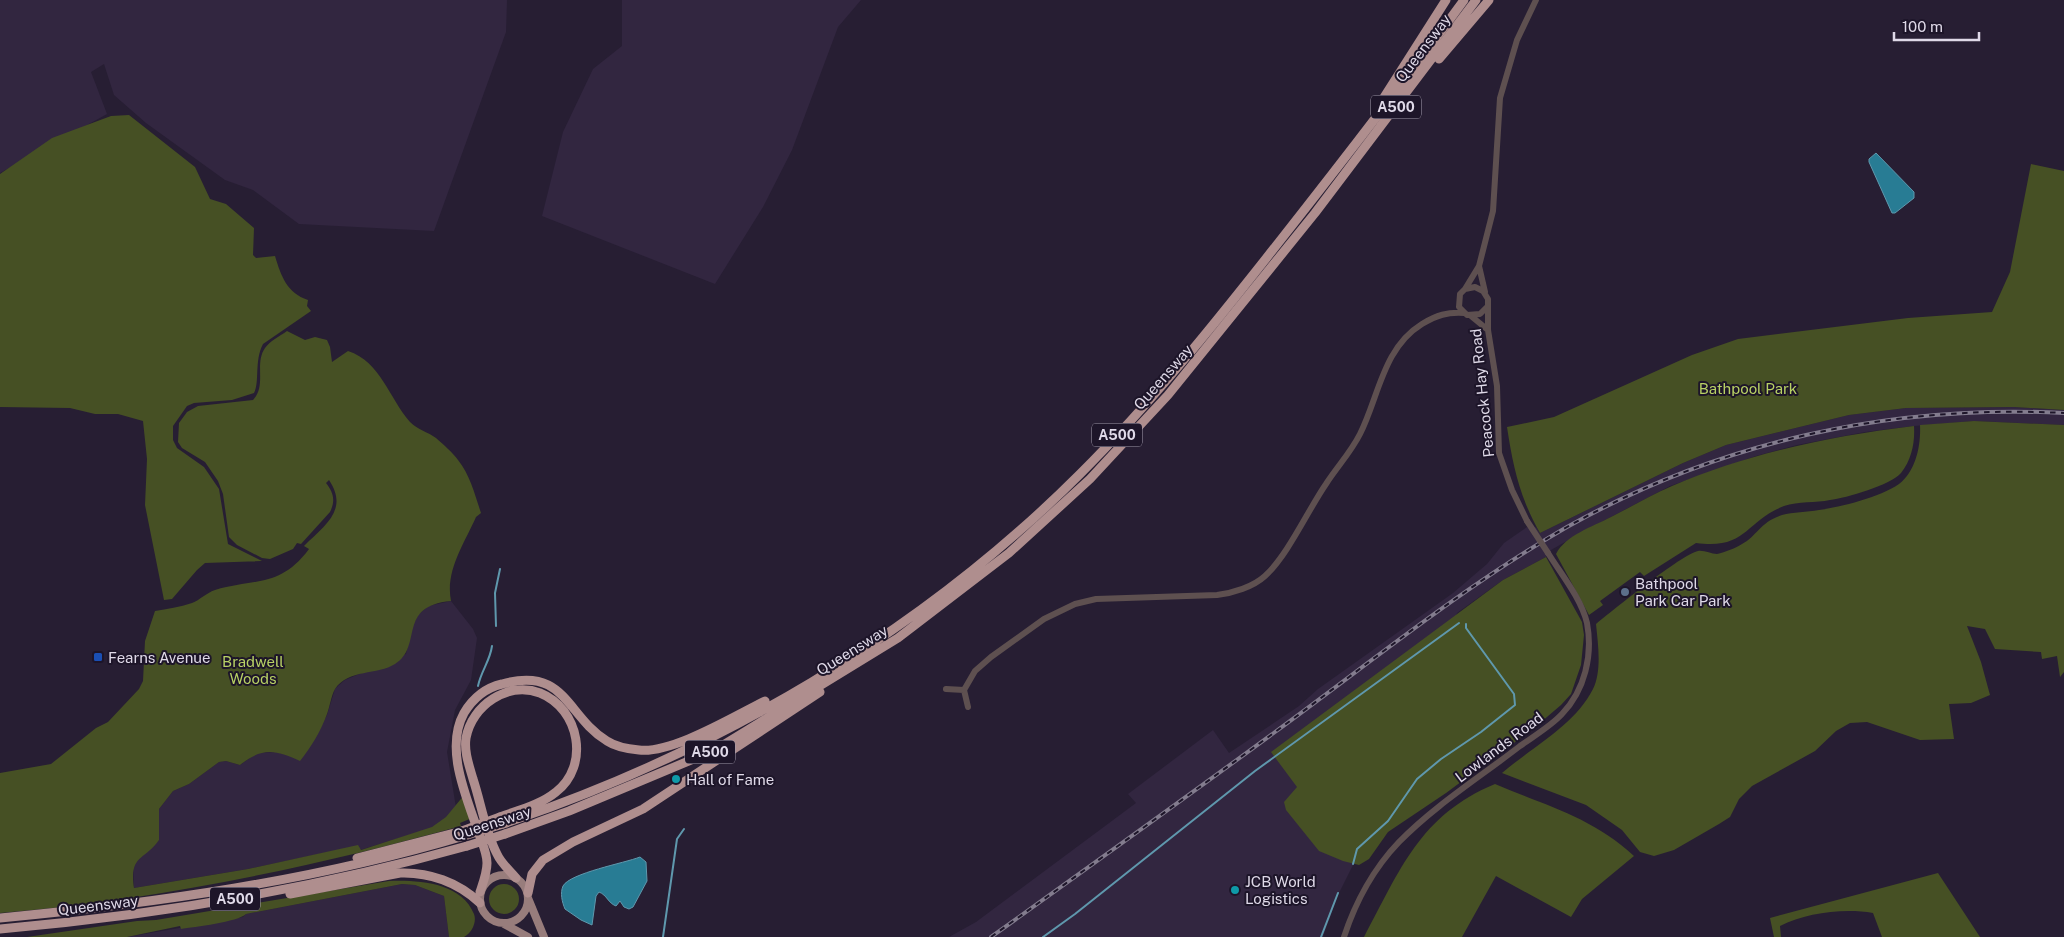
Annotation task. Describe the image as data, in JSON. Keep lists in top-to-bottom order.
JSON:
{
  "streets": {
    "highway": ["Queensway", "A500"],
    "street": ["Peacock Hay Road", "Lowlands Road"]
  },
  "crossings": [
    ["Queensway", "A500"],
    ["Peacock Hay Road", "Lowlands Road"]
  ],
  "parks": ["Bathpool Park", "Bradwell Woods"],
  "places": {
    "other": ["Bathpool Park Car Park", "Hall of Fame", "JCB World Logistics"],
    "transit": ["Fearns Avenue"]
  },
  "scale_bar": "100 m"
}
